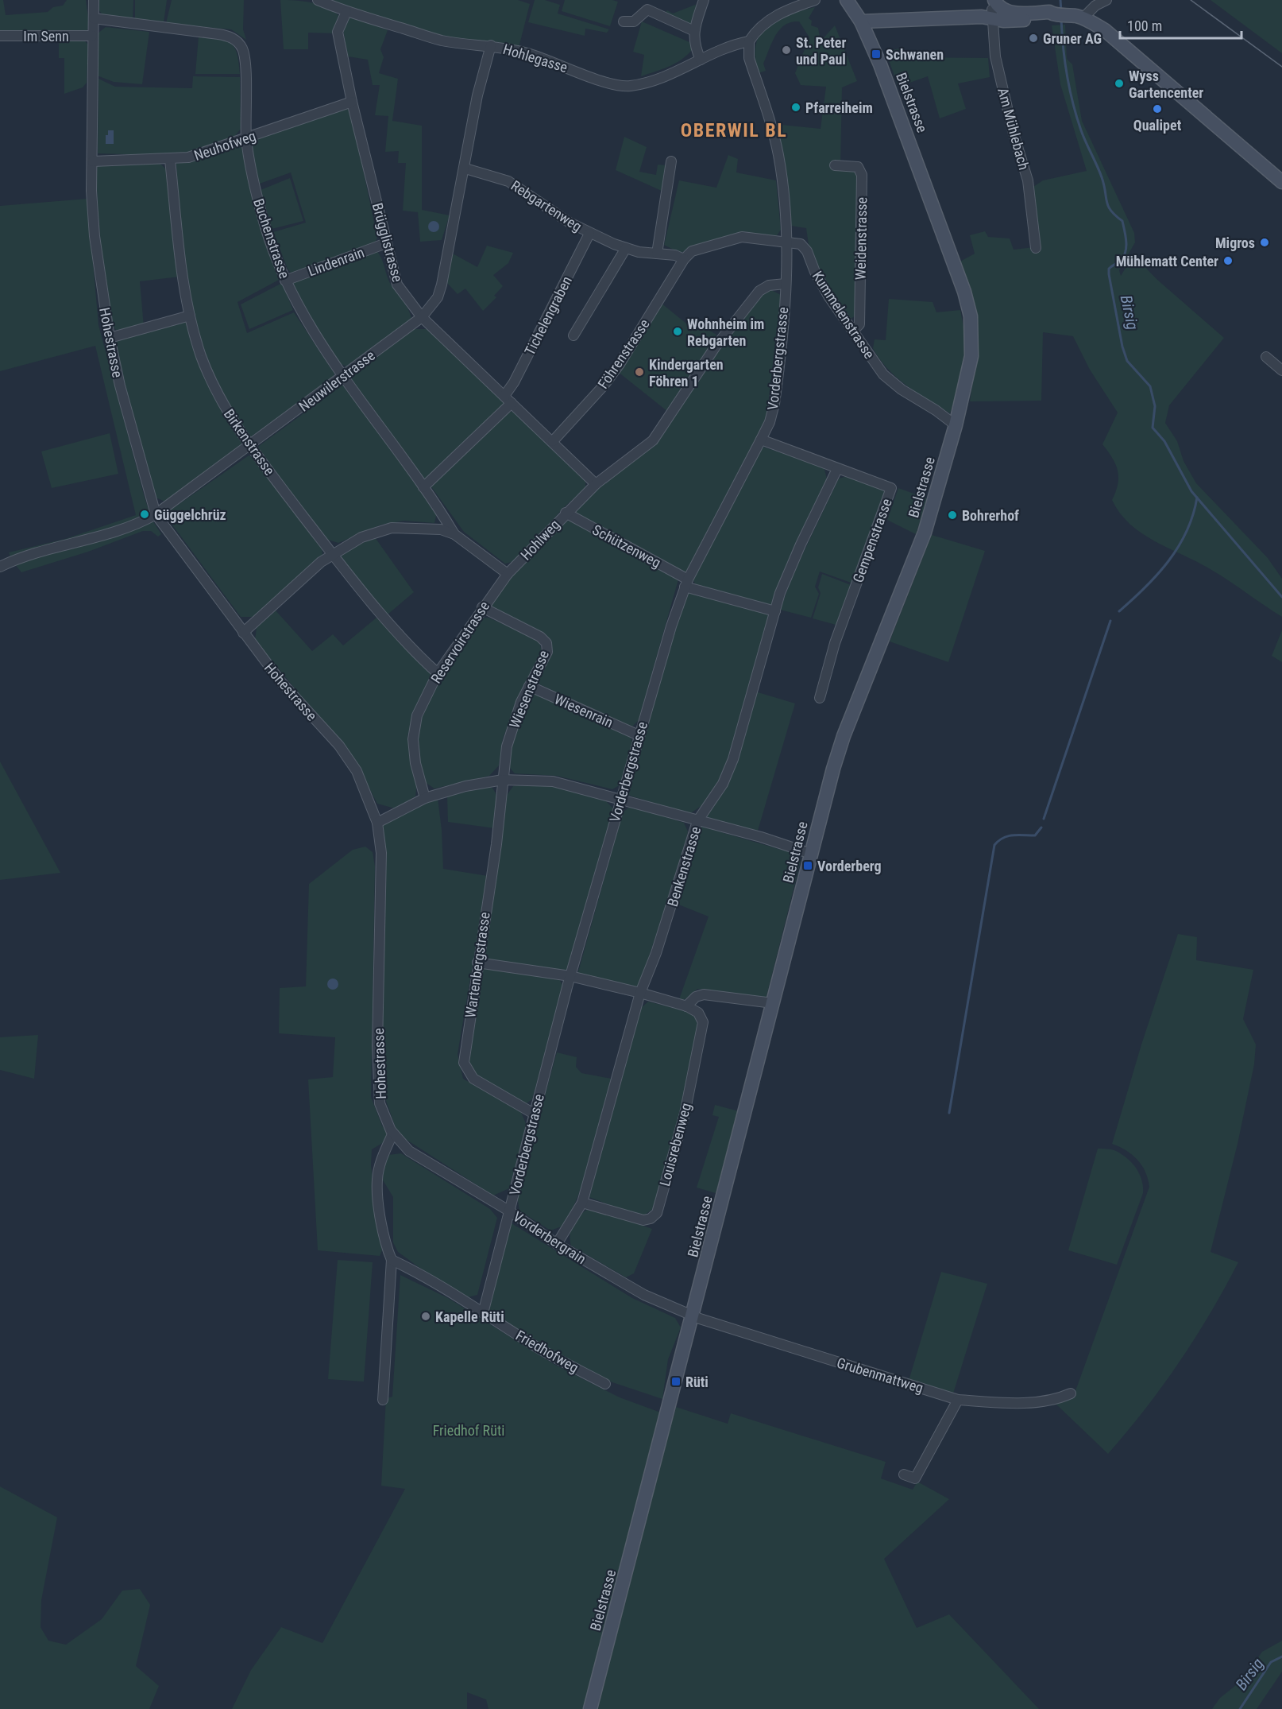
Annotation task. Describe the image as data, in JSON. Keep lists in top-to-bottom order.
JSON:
{
  "streets": {
    "main road": ["Bielstrasse"],
    "street": [
      "Im Senn",
      "Hohlegasse",
      "Am Mühlebach",
      "Neuhofweg",
      "Rebgartenweg",
      "Buchenstrasse",
      "Weidenstrasse",
      "Brügglistrasse",
      "Lindenrain",
      "Kummelenstrasse",
      "Tichelengraben",
      "Hohestrasse",
      "Föhrenstrasse",
      "Vorderbergstrasse",
      "Neuwilerstrasse",
      "Birkenstrasse",
      "Hohlweg",
      "Gempenstrasse",
      "Schützenweg",
      "Reservoirstrasse",
      "Wiesenstrasse",
      "Wiesenrain",
      "Benkenstrasse",
      "Wartenbergstrasse",
      "Louisrebenweg",
      "Vorderbergrain",
      "Friedhofweg",
      "Grubenmattweg"
    ]
  },
  "crossings": [
    ["Im Senn", "Hohestrasse"],
    ["Hohlegasse", "Brügglistrasse"],
    ["Hohlegasse", "Neuwilerstrasse"],
    ["Bielstrasse", "Kummelenstrasse"],
    ["Bielstrasse", "Vorderbergrain"],
    ["Bielstrasse", "Grubenmattweg"],
    ["Neuhofweg", "Buchenstrasse"],
    ["Neuhofweg", "Brügglistrasse"],
    ["Neuhofweg", "Hohestrasse"],
    ["Neuhofweg", "Birkenstrasse"],
    ["Rebgartenweg", "Tichelengraben"],
    ["Rebgartenweg", "Föhrenstrasse"],
    ["Rebgartenweg", "Neuwilerstrasse"],
    ["Buchenstrasse", "Lindenrain"],
    ["Buchenstrasse", "Hohestrasse"],
    ["Buchenstrasse", "Neuwilerstrasse"],
    ["Weidenstrasse", "Kummelenstrasse"],
    ["Brügglistrasse", "Lindenrain"],
    ["Brügglistrasse", "Tichelengraben"],
    ["Brügglistrasse", "Föhrenstrasse"],
    ["Brügglistrasse", "Neuwilerstrasse"],
    ["Brügglistrasse", "Hohlweg"],
    ["Kummelenstrasse", "Vorderbergstrasse"],
    ["Hohestrasse", "Neuwilerstrasse"],
    ["Hohestrasse", "Vorderbergrain"],
    ["Vorderbergstrasse", "Hohlweg"],
    ["Vorderbergstrasse", "Gempenstrasse"],
    ["Vorderbergstrasse", "Schützenweg"],
    ["Vorderbergstrasse", "Wiesenrain"],
    ["Vorderbergstrasse", "Wartenbergstrasse"],
    ["Vorderbergstrasse", "Louisrebenweg"],
    ["Vorderbergstrasse", "Vorderbergrain"],
    ["Vorderbergstrasse", "Friedhofweg"],
    ["Neuwilerstrasse", "Birkenstrasse"],
    ["Birkenstrasse", "Reservoirstrasse"],
    ["Hohlweg", "Schützenweg"],
    ["Hohlweg", "Reservoirstrasse"],
    ["Gempenstrasse", "Benkenstrasse"],
    ["Schützenweg", "Benkenstrasse"],
    ["Reservoirstrasse", "Wiesenstrasse"],
    ["Wiesenstrasse", "Wiesenrain"],
    ["Wiesenstrasse", "Wartenbergstrasse"],
    ["Benkenstrasse", "Louisrebenweg"],
    ["Benkenstrasse", "Vorderbergrain"],
    ["Wartenbergstrasse", "Louisrebenweg"],
    ["Vorderbergrain", "Grubenmattweg"]
  ],
  "districts": ["OBERWIL BL"],
  "water": ["Birsig"],
  "parks": ["Friedhof Rüti"],
  "places": {
    "other": [
      "Gruner AG",
      "St. Peter und Paul",
      "Wyss Gartencenter",
      "Pfarreiheim",
      "Qualipet",
      "Migros",
      "Mühlematt Center",
      "Wohnheim im Rebgarten",
      "Kindergarten Föhren 1",
      "Güggelchrüz",
      "Bohrerhof",
      "Kapelle Rüti"
    ],
    "transit": ["Schwanen", "Vorderberg", "Rüti"]
  },
  "scale_bar": "100 m"
}
